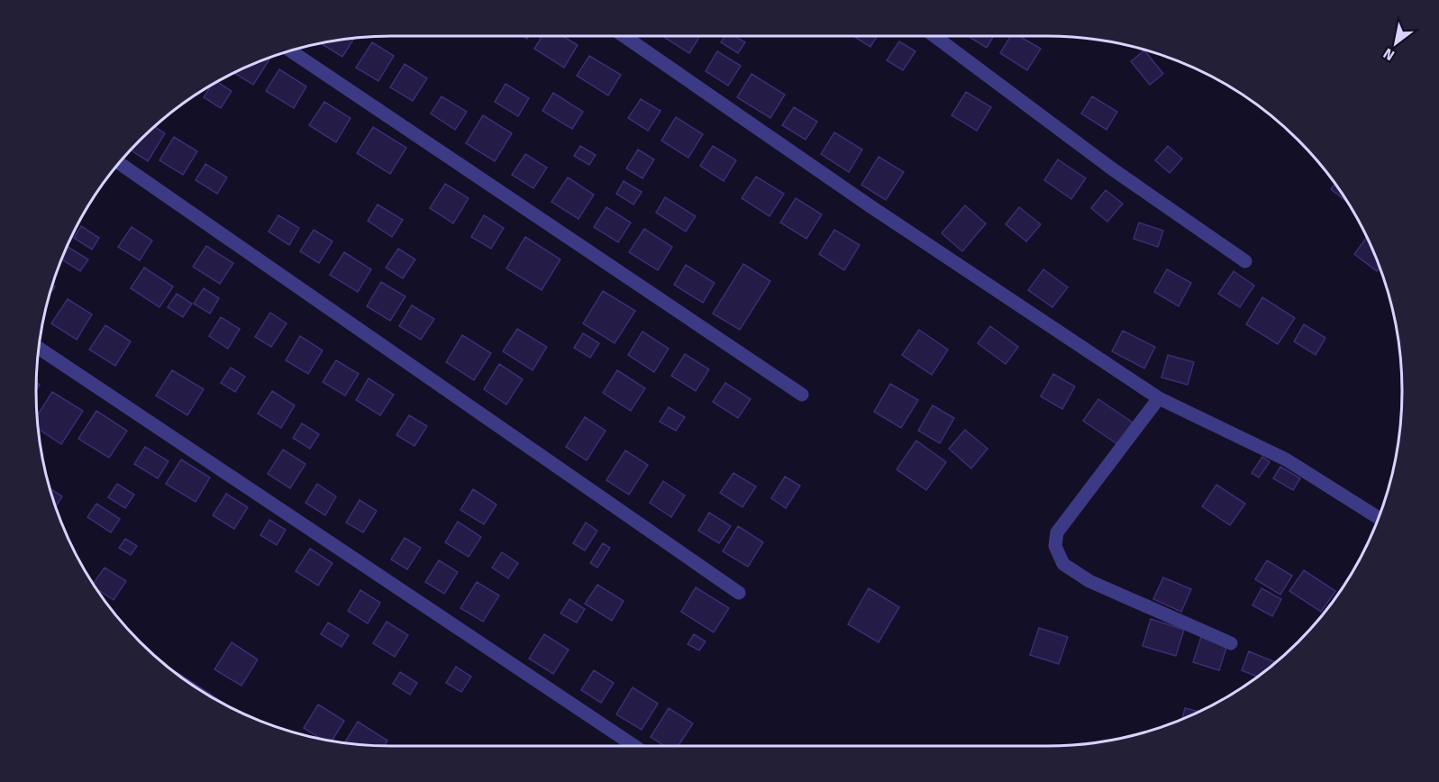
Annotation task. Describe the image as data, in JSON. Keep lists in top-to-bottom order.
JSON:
{
  "north": "bottom left"
}
